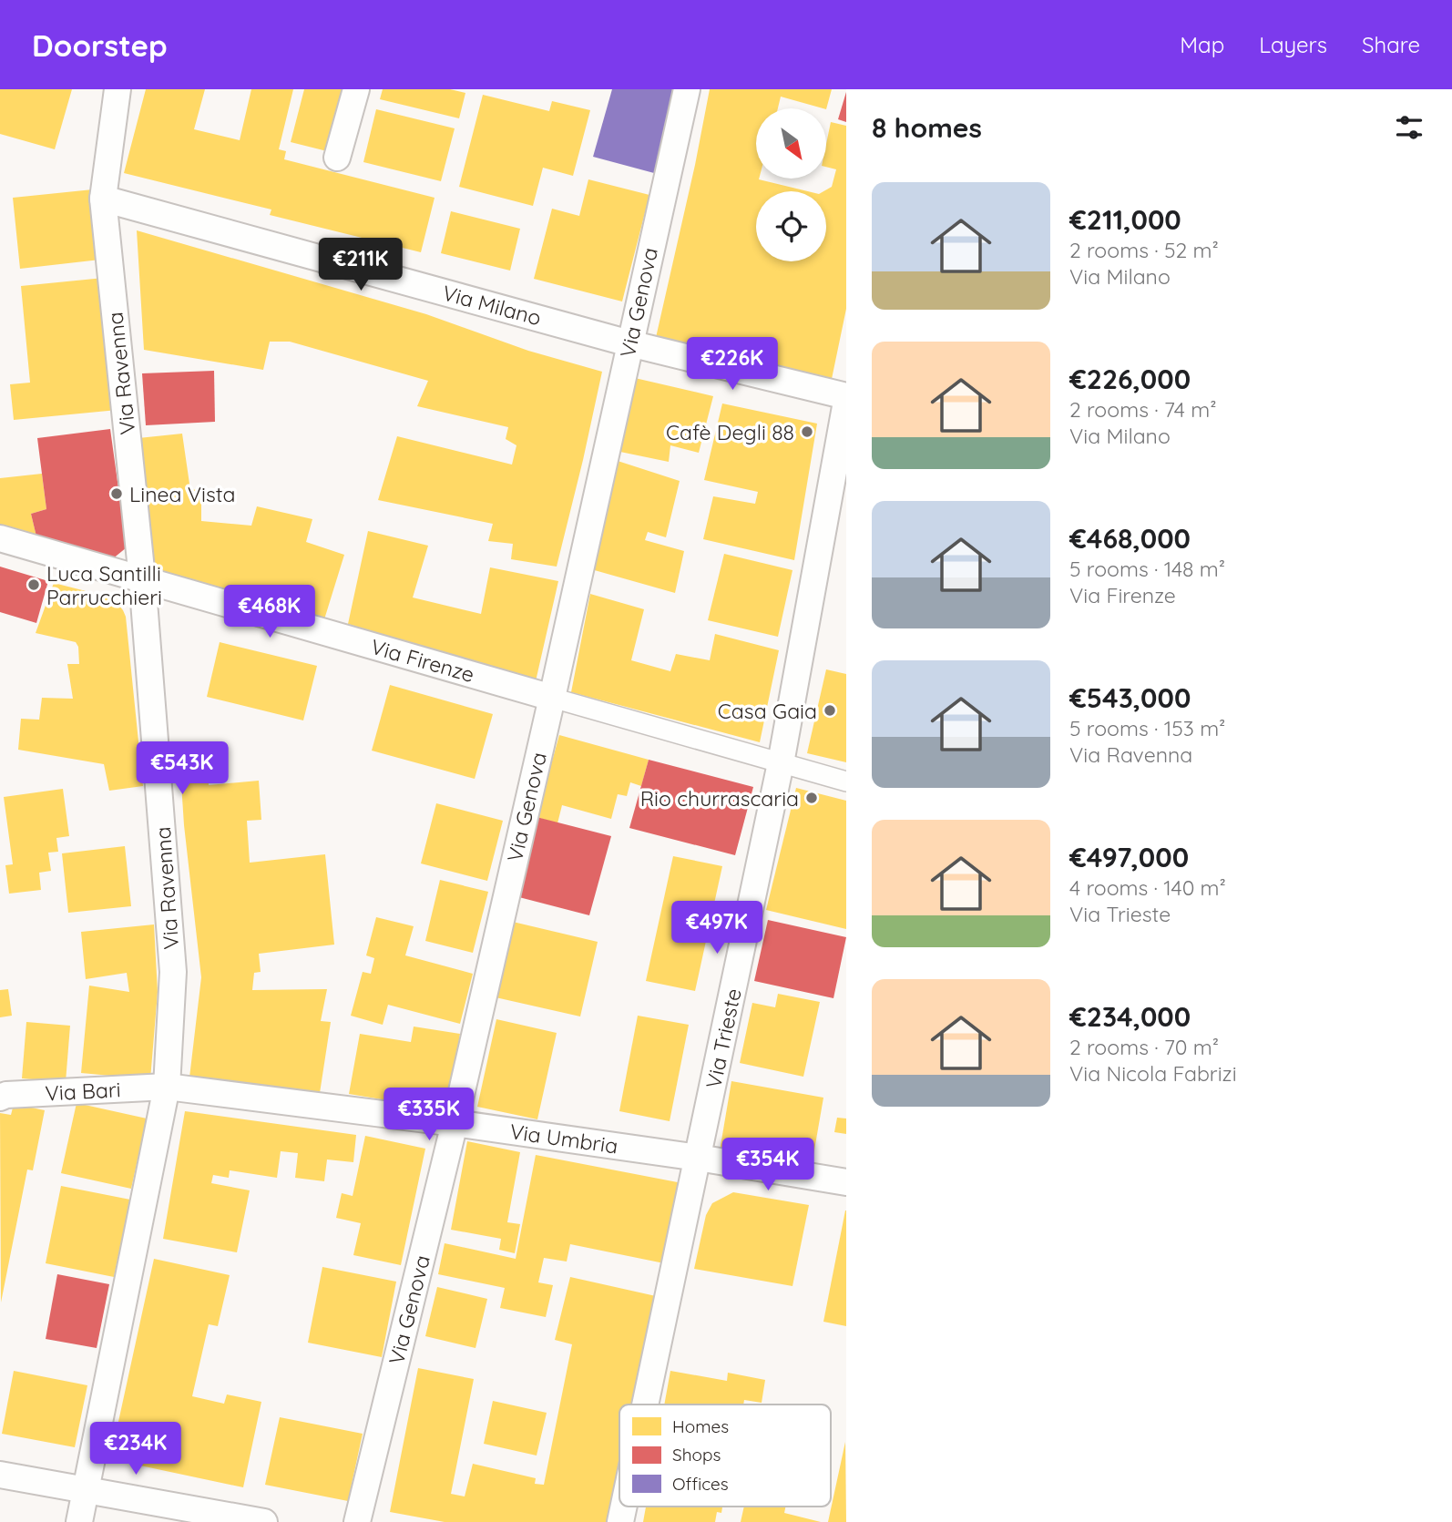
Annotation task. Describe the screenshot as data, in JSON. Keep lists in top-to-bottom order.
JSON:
{
  "streets": {
    "street": [
      "Via Genova",
      "Via Milano",
      "Via Ravenna",
      "Via Firenze",
      "Via Trieste",
      "Via Bari",
      "Via Umbria"
    ]
  },
  "crossings": [
    ["Via Genova", "Via Milano"],
    ["Via Genova", "Via Firenze"],
    ["Via Genova", "Via Umbria"],
    ["Via Milano", "Via Ravenna"],
    ["Via Ravenna", "Via Firenze"],
    ["Via Ravenna", "Via Bari"],
    ["Via Ravenna", "Via Umbria"],
    ["Via Firenze", "Via Trieste"],
    ["Via Trieste", "Via Umbria"],
    ["Via Bari", "Via Umbria"]
  ],
  "places": [
    "Cafè Degli 88",
    "Linea Vista",
    "Luca Santilli Parrucchieri",
    "Casa Gaia",
    "Rio churrascaria"
  ],
  "legend": ["Homes", "Shops", "Offices"],
  "north": "bottom right",
  "page": {
    "header": "Doorstep",
    "nav": ["Map", "Layers", "Share"],
    "heading": "8 homes",
    "list": [
      {
        "name": "€211,000",
        "note": "2 rooms · 52 m² · Via Milano"
      },
      {
        "name": "€226,000",
        "note": "2 rooms · 74 m² · Via Milano"
      },
      {
        "name": "€468,000",
        "note": "5 rooms · 148 m² · Via Firenze"
      },
      {
        "name": "€543,000",
        "note": "5 rooms · 153 m² · Via Ravenna"
      },
      {
        "name": "€497,000",
        "note": "4 rooms · 140 m² · Via Trieste"
      },
      {
        "name": "€234,000",
        "note": "2 rooms · 70 m² · Via Nicola Fabrizi"
      }
    ],
    "price": [
      "€211K",
      "€226K",
      "€468K",
      "€543K",
      "€497K",
      "€335K",
      "€354K",
      "€234K"
    ]
  }
}
